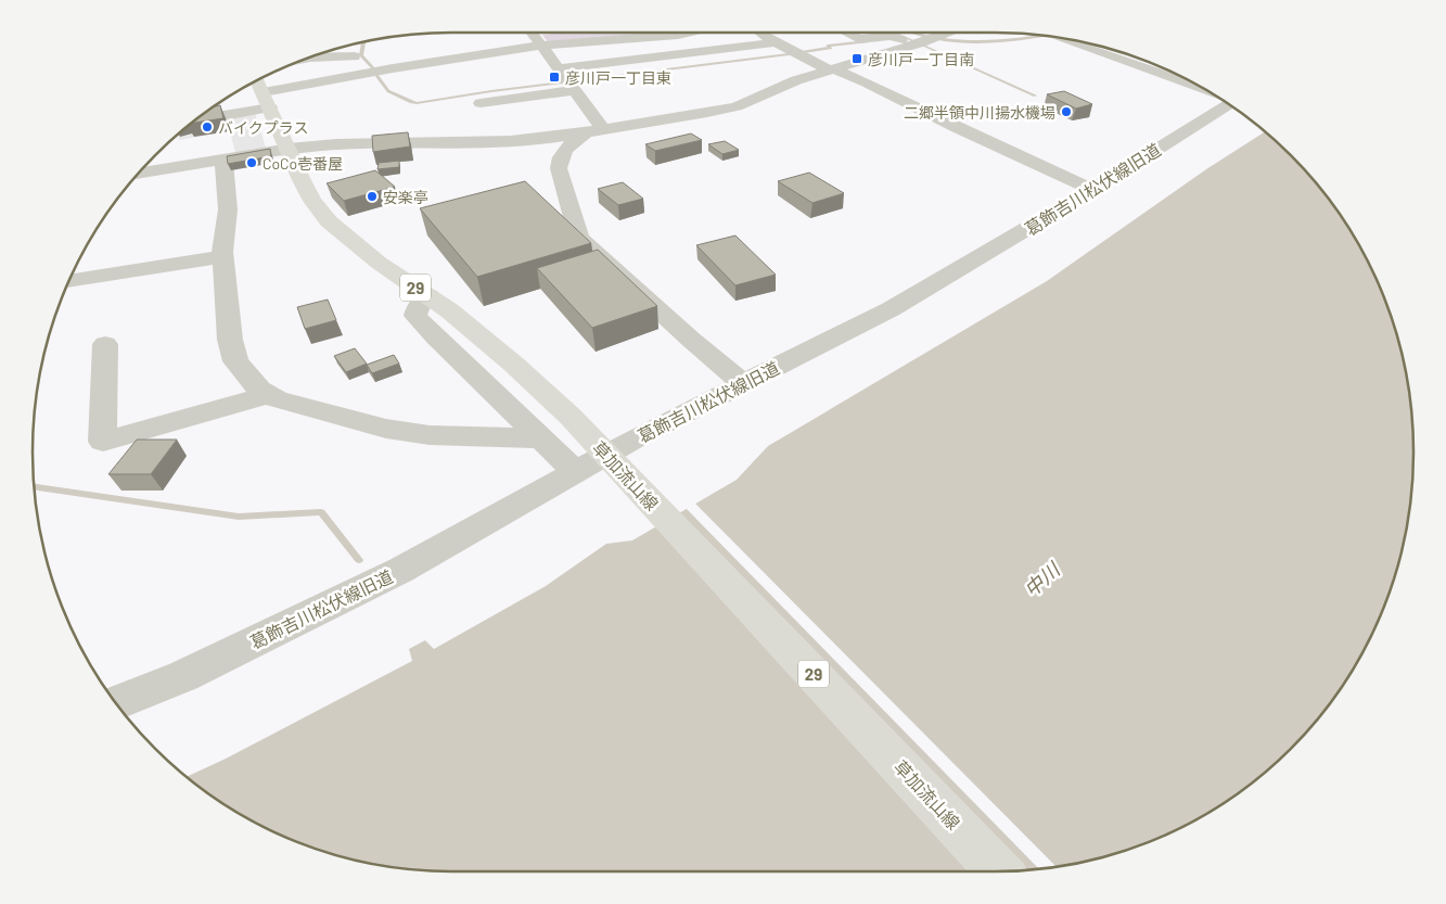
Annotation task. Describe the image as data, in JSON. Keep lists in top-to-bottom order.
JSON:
{
  "streets": {
    "main road": ["29", "草加流山線"],
    "street": ["葛飾吉川松伏線旧道"]
  },
  "crossings": [
    ["葛飾吉川松伏線旧道", "草加流山線"]
  ],
  "water": ["中川"],
  "places": {
    "transit": ["彦川戸一丁目南", "彦川戸一丁目東"],
    "other": [
      "二郷半領中川揚水機場",
      "バイクプラス",
      "CoCo壱番屋",
      "安楽亭"
    ]
  }
}
